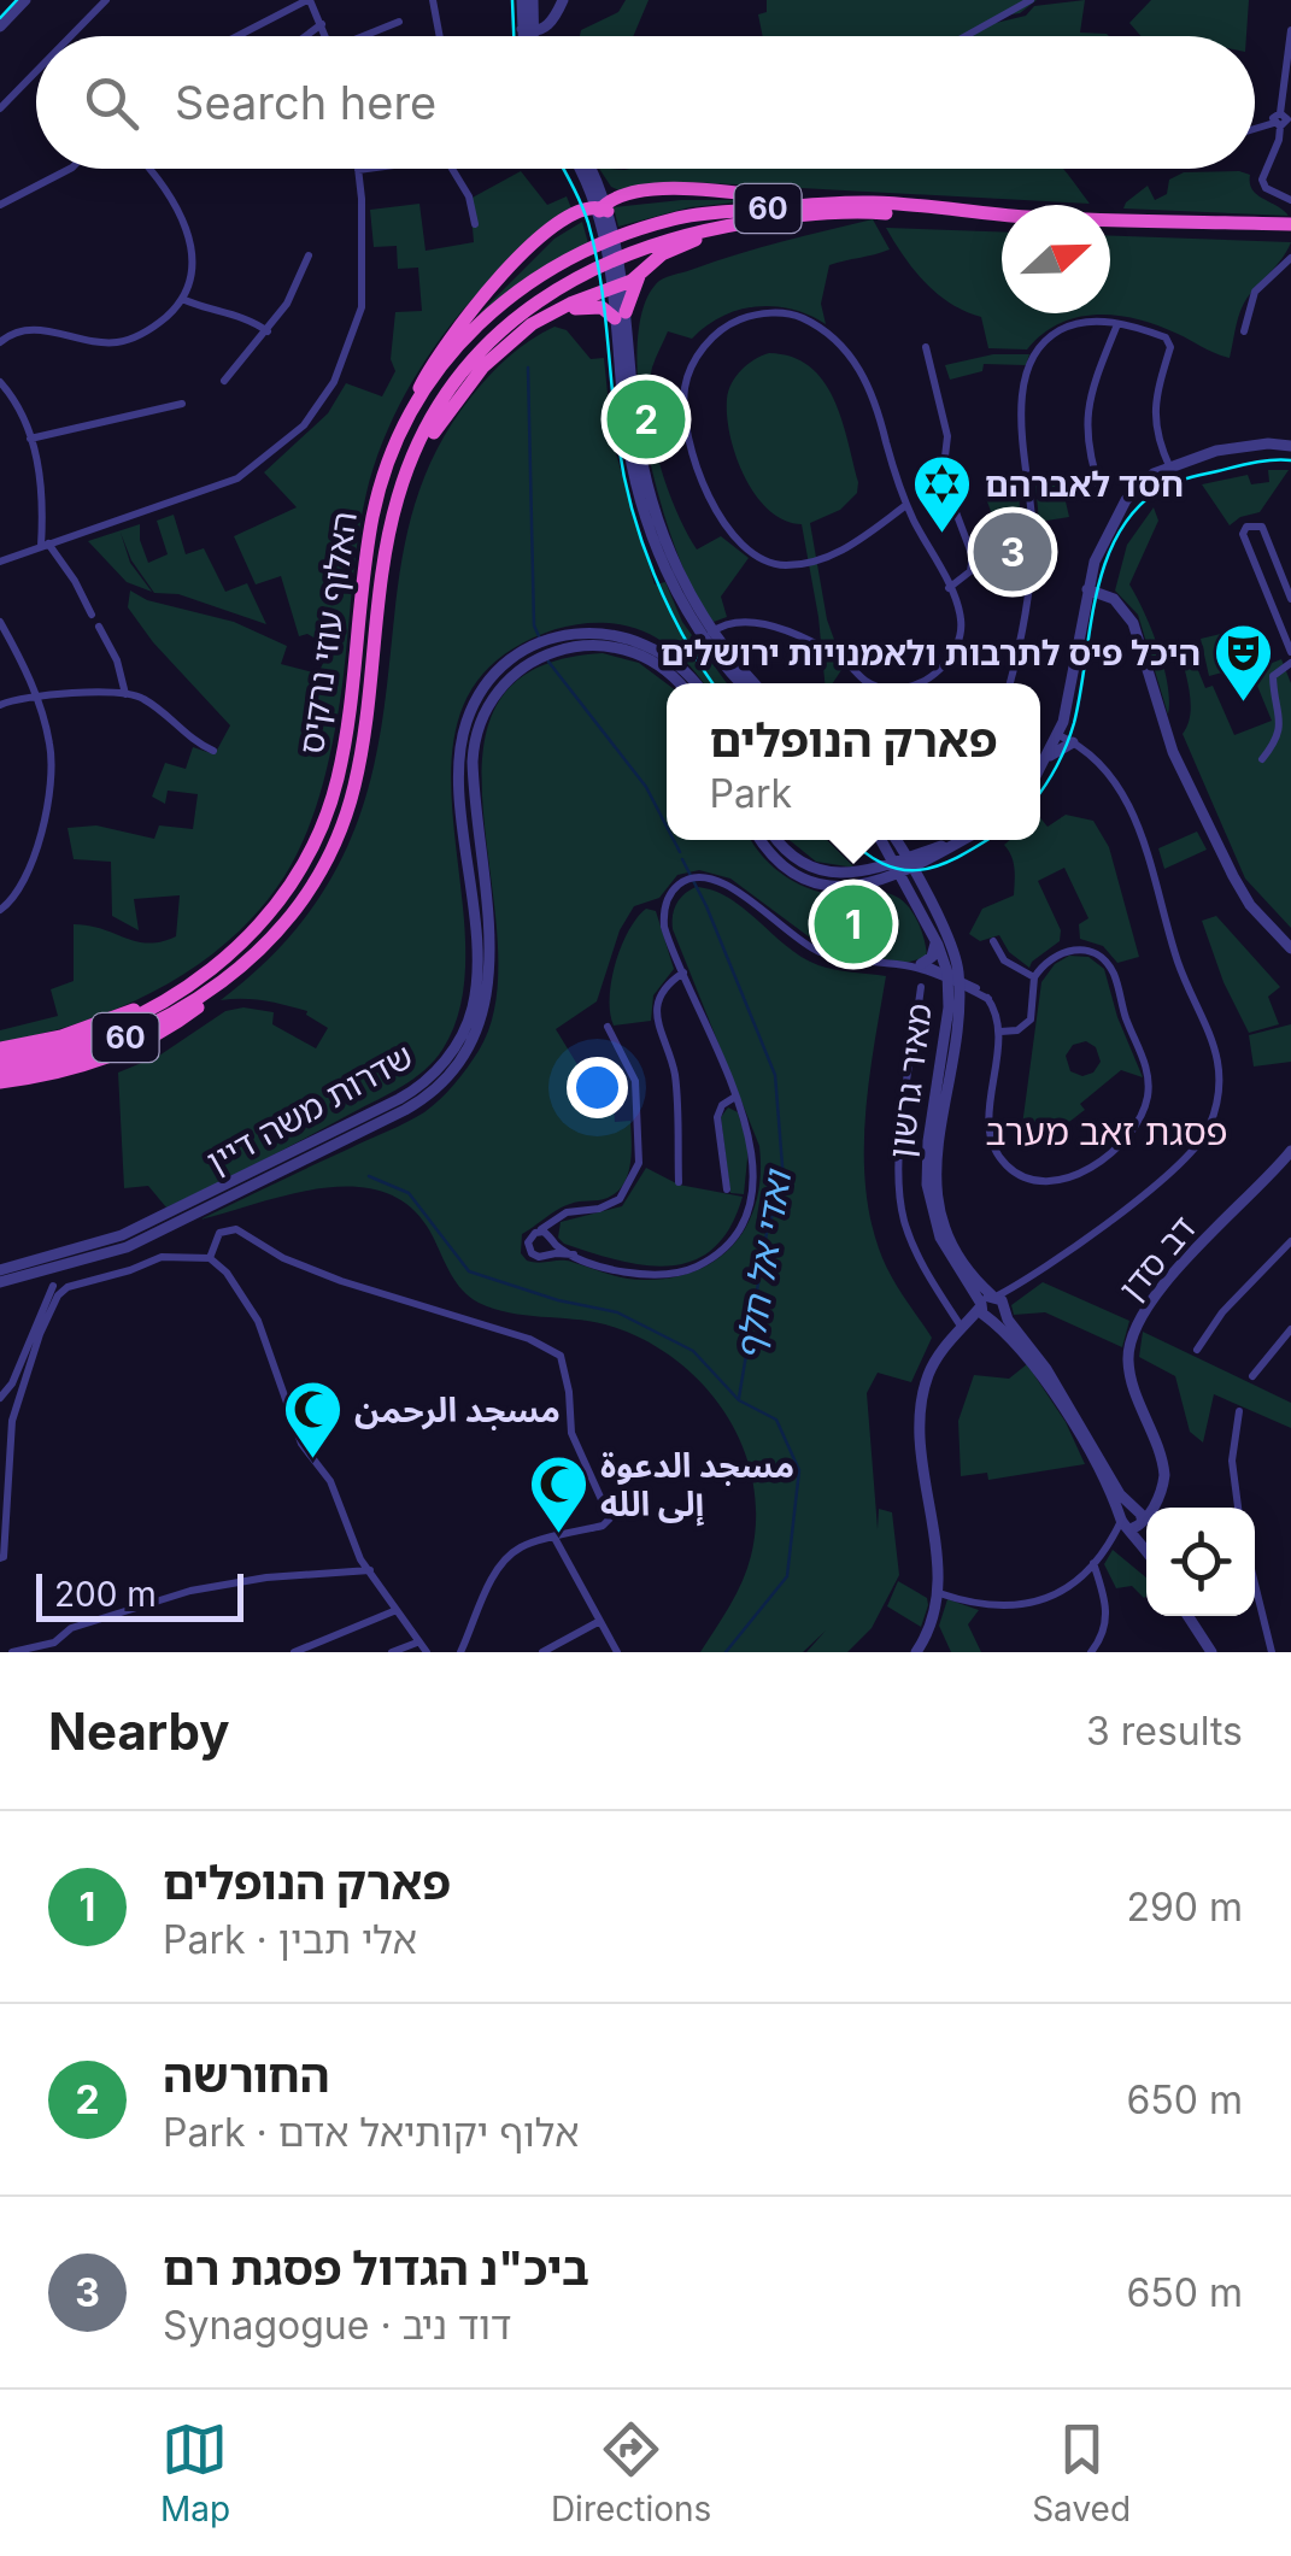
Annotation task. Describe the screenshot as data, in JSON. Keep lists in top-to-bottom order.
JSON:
{
  "streets": {
    "highway": ["60", "האלוף עוזי נרקיס"],
    "street": ["מאיר גרשון", "שדרות משה דיין", "דב סדן"]
  },
  "crossings": [
    ["60", "האלוף עוזי נרקיס"],
    ["מאיר גרשון", "דב סדן"]
  ],
  "districts": ["פסגת זאב מערב"],
  "water": ["ואדי אל חלף"],
  "places": {
    "synagogue": ["חסד לאברהם"],
    "theatre": ["היכל פיס לתרבות ולאמנויות ירושלים"],
    "mosque": ["مسجد الرحمن", "مسجد الدعوة إلى الله"]
  },
  "scale_bar": "200 m",
  "north": "right",
  "page": {
    "search": "Search here",
    "pins": ["2", "3", "1"],
    "popup": ["פארק הנופלים", "Park"],
    "scale": "200 m",
    "heading": ["Nearby", "3 results"],
    "list": [
      {
        "mark": "1",
        "name": "פארק הנופלים",
        "note": "Park · אלי תבין",
        "value": "290 m"
      },
      {
        "mark": "2",
        "name": "החורשה",
        "note": "Park · אלוף יקותיאל אדם",
        "value": "650 m"
      },
      {
        "mark": "3",
        "name": "ביכ\"נ הגדול פסגת רם",
        "note": "Synagogue · דוד ניב",
        "value": "650 m"
      }
    ],
    "nav": ["Map", "Directions", "Saved"]
  }
}
